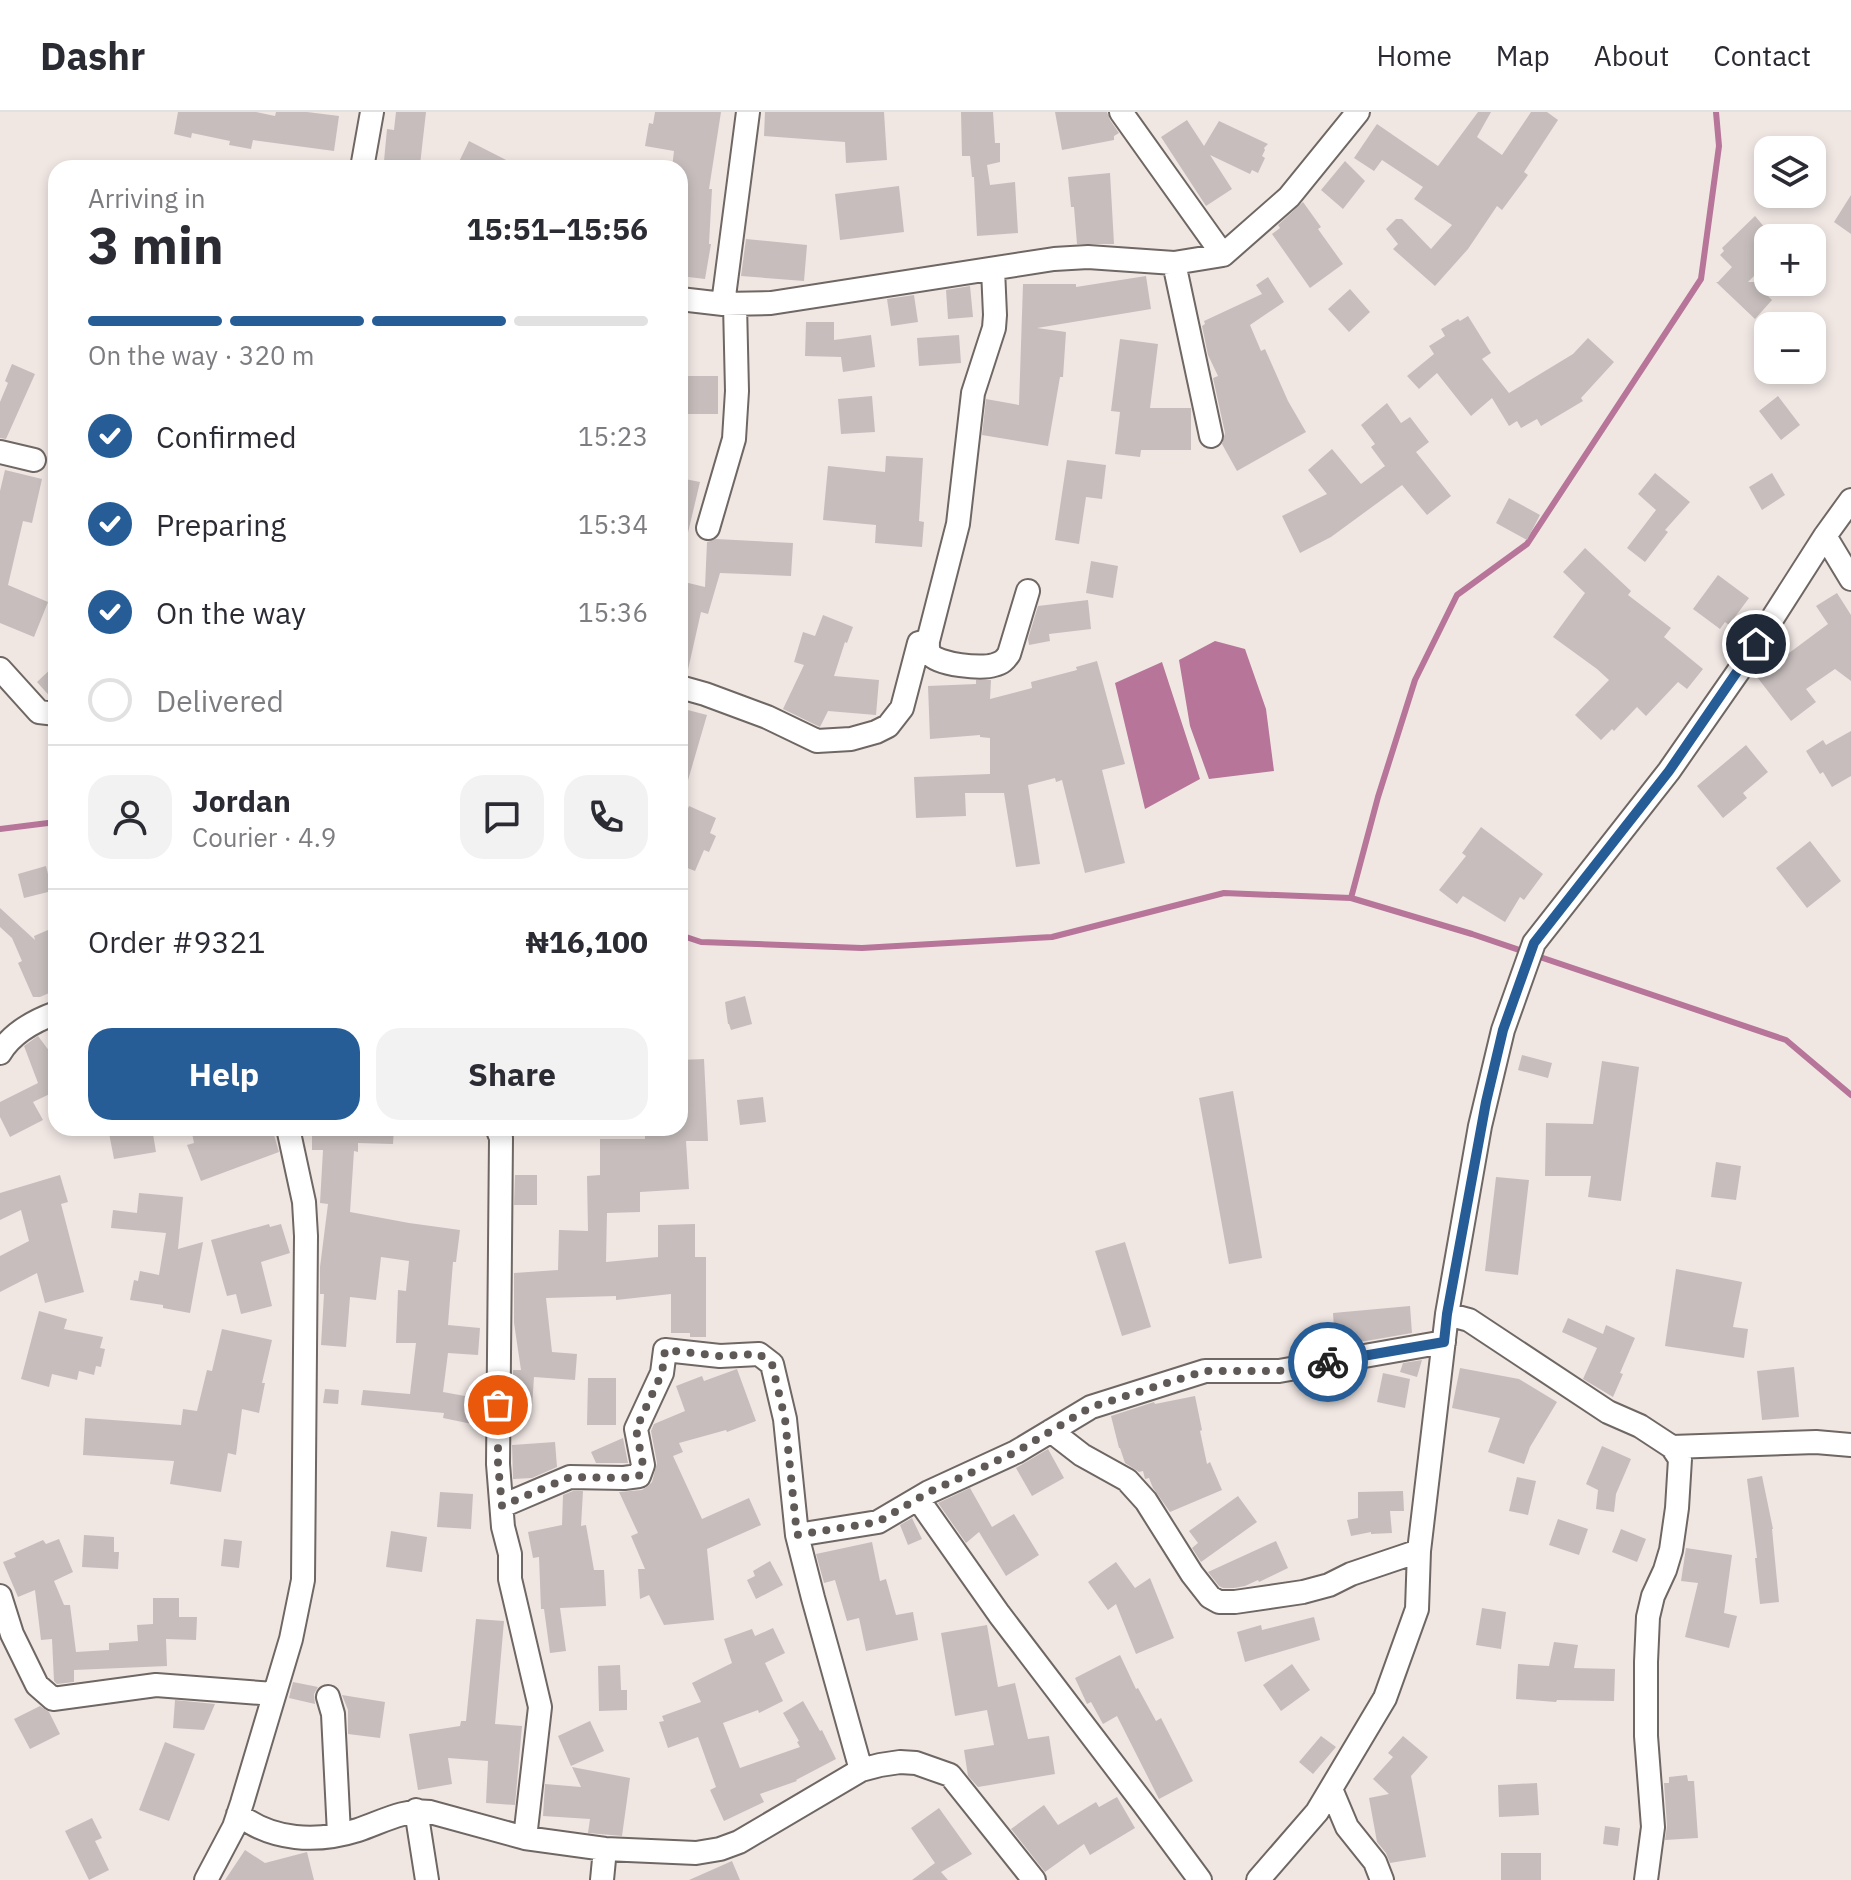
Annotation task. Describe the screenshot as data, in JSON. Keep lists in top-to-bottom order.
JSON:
{
  "page": {
    "header": "Dashr",
    "nav": [
      "Home",
      "Map",
      "About",
      "Contact"
    ],
    "map_buttons": ["+", "−"],
    "heading": ["3 min", "Arriving in", "15:51–15:56"],
    "panel": [
      "Jordan",
      "Courier · 4.9",
      "Order #9321",
      "₦16,100"
    ],
    "bar": "On the way · 320 m",
    "list": [
      ["Confirmed", "15:23"],
      ["Preparing", "15:34"],
      ["On the way", "15:36"],
      "Delivered"
    ],
    "buttons": ["Help", "Share"]
  }
}
